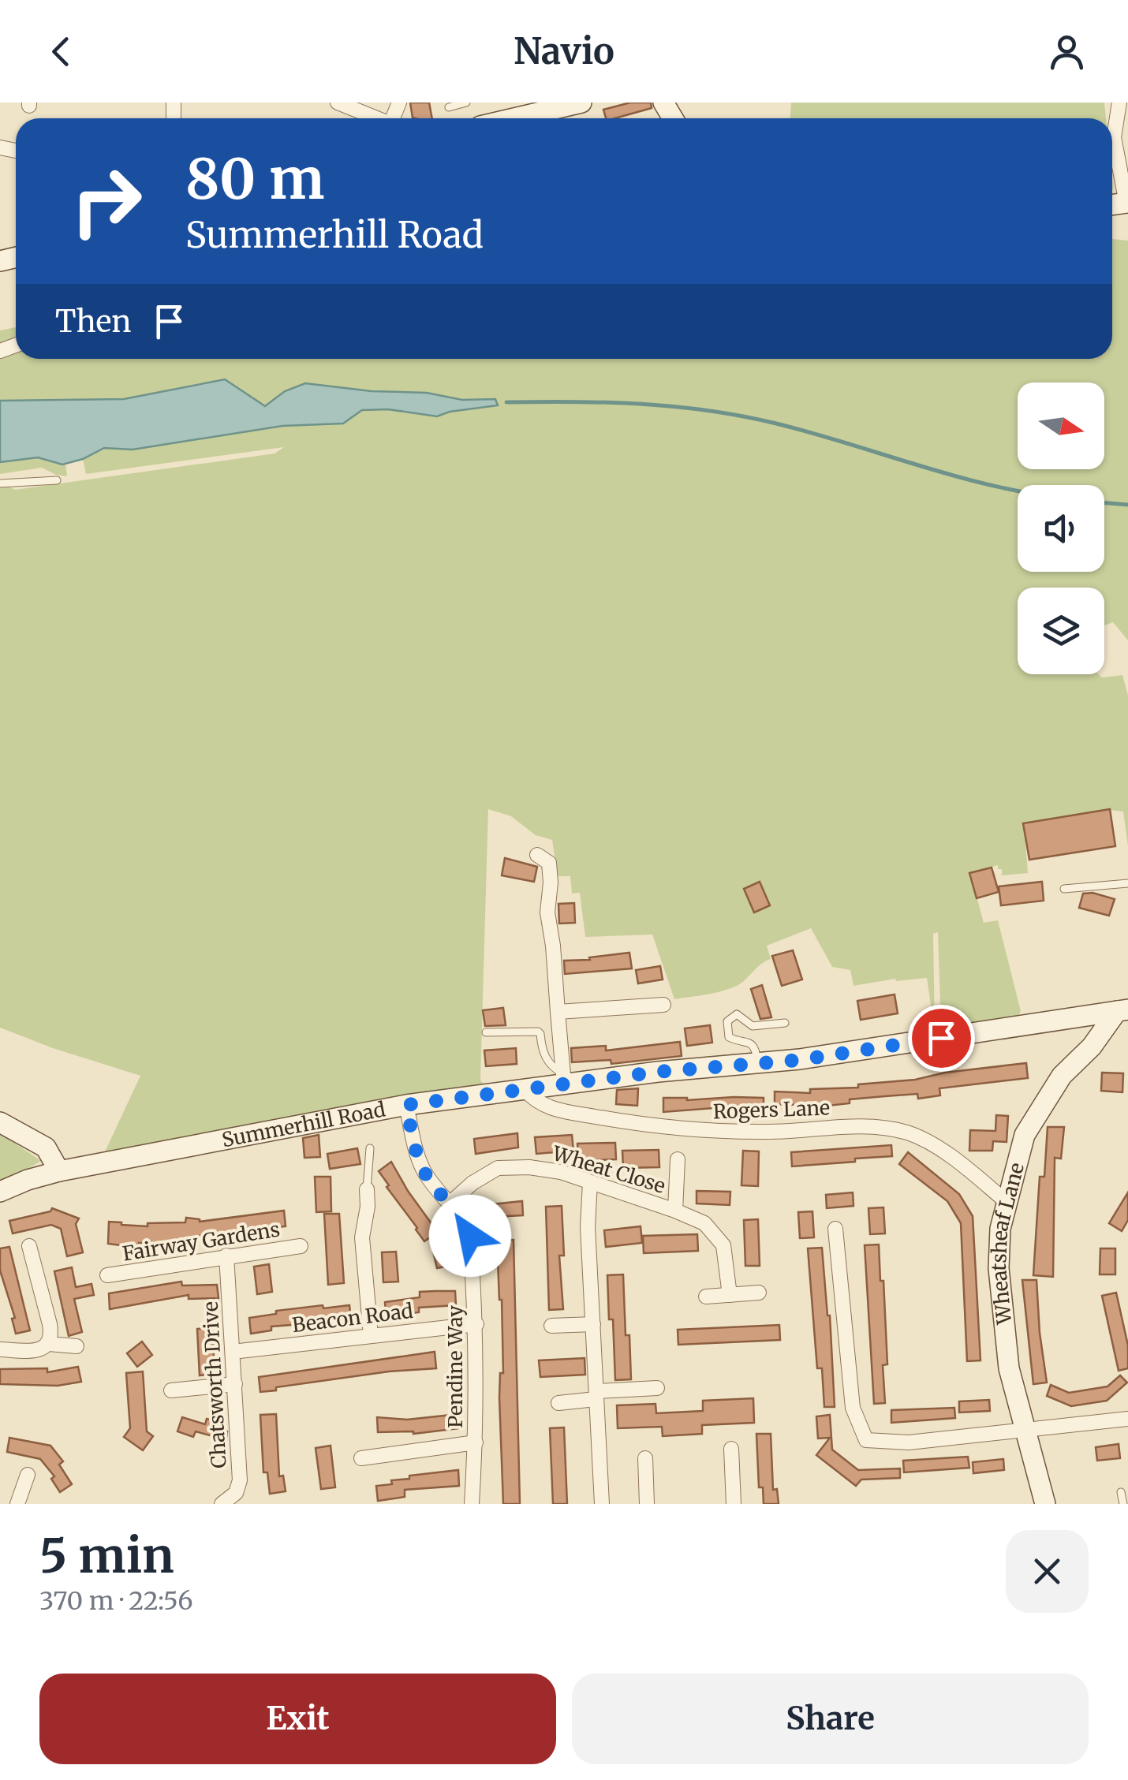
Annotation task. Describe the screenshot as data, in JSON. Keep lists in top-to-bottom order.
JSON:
{
  "streets": {
    "street": [
      "Rogers Lane",
      "Summerhill Road",
      "Wheat Close",
      "Fairway Gardens",
      "Wheatsheaf Lane",
      "Beacon Road",
      "Pendine Way",
      "Chatsworth Drive"
    ]
  },
  "crossings": [
    ["Rogers Lane", "Summerhill Road"],
    ["Rogers Lane", "Wheatsheaf Lane"],
    ["Summerhill Road", "Wheatsheaf Lane"],
    ["Summerhill Road", "Pendine Way"],
    ["Wheat Close", "Pendine Way"],
    ["Fairway Gardens", "Chatsworth Drive"],
    ["Beacon Road", "Pendine Way"],
    ["Beacon Road", "Chatsworth Drive"]
  ],
  "north": "right",
  "page": {
    "header": "Navio",
    "turn": ["80 m", "Summerhill Road"],
    "then": "Then",
    "heading": ["5 min", "370 m · 22:56"],
    "buttons": ["Exit", "Share"]
  }
}
